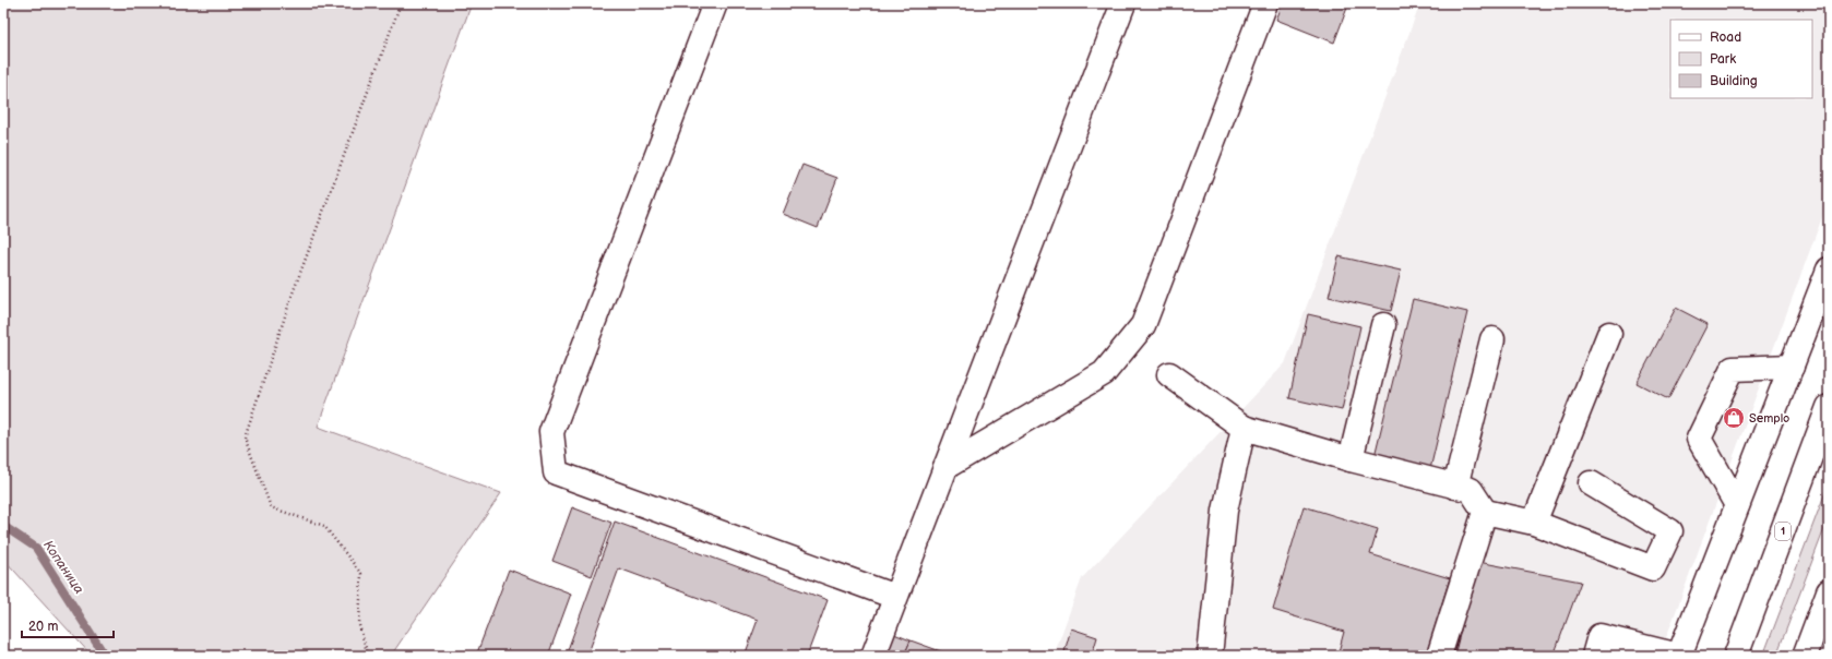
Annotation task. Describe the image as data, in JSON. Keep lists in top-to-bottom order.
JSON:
{
  "streets": {
    "main road": ["1"]
  },
  "water": ["Копаница"],
  "places": {
    "shop": ["Semplo"]
  },
  "legend": ["Road", "Park", "Building"],
  "scale_bar": "20 m"
}
